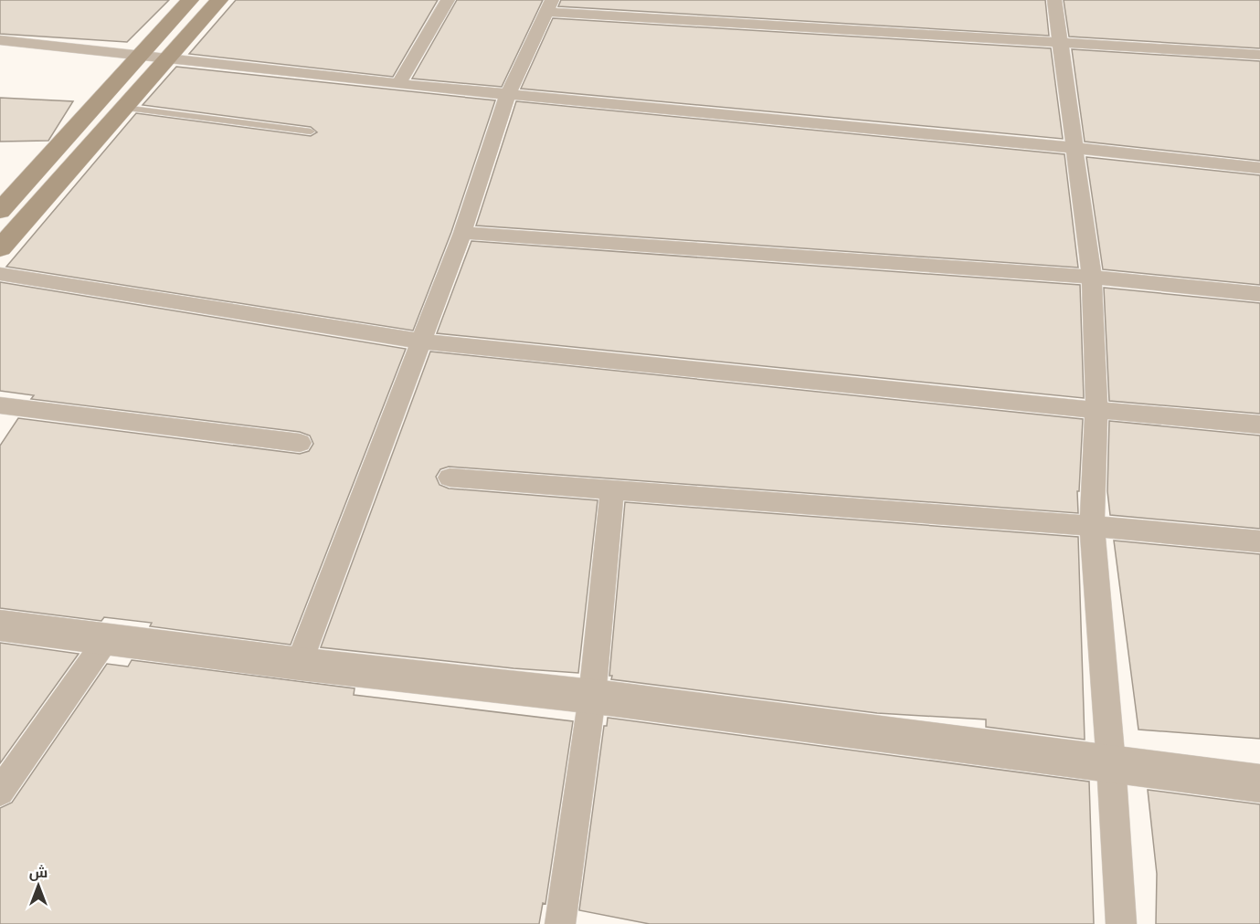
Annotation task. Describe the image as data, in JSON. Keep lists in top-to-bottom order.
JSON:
{
  "north": "top"
}
